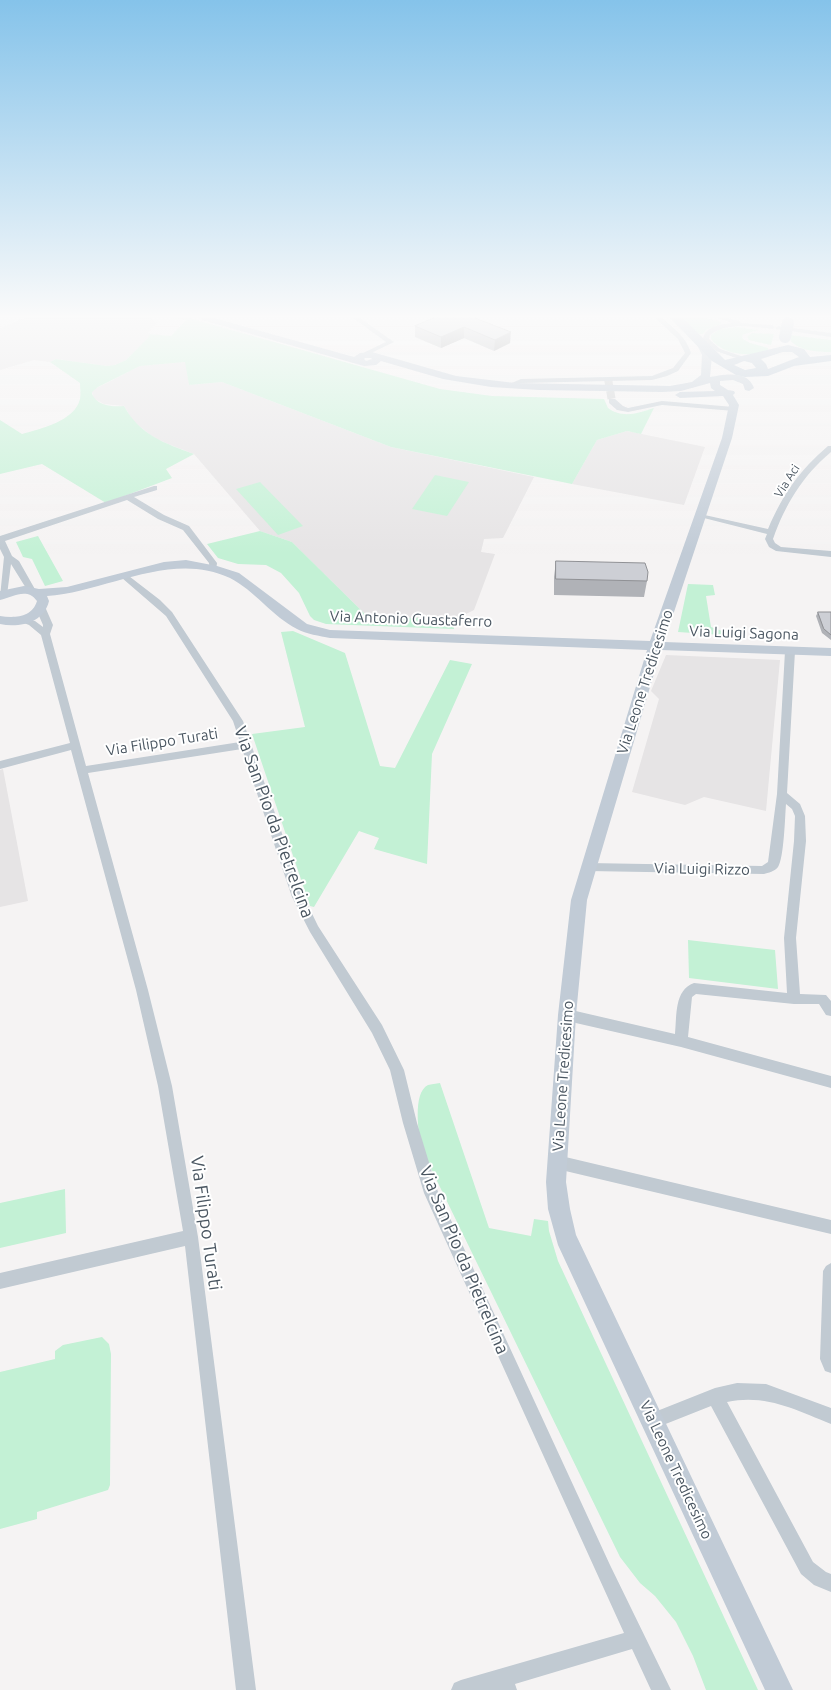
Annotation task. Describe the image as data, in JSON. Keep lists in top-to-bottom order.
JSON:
{
  "streets": {
    "main road": ["Via Leone Tredicesimo"],
    "street": [
      "Via Aci",
      "Via Antonio Guastaferro",
      "Via Luigi Sagona",
      "Via Filippo Turati",
      "Via San Pio da Pietrelcina",
      "Via Luigi Rizzo"
    ]
  },
  "crossings": [
    ["Via Antonio Guastaferro", "Via Luigi Sagona"],
    ["Via Antonio Guastaferro", "Via Leone Tredicesimo"],
    ["Via Antonio Guastaferro", "Via Filippo Turati"],
    ["Via Antonio Guastaferro", "Via San Pio da Pietrelcina"],
    ["Via Luigi Sagona", "Via Leone Tredicesimo"],
    ["Via Luigi Sagona", "Via Luigi Rizzo"],
    ["Via Leone Tredicesimo", "Via Luigi Rizzo"],
    ["Via Filippo Turati", "Via San Pio da Pietrelcina"]
  ]
}
